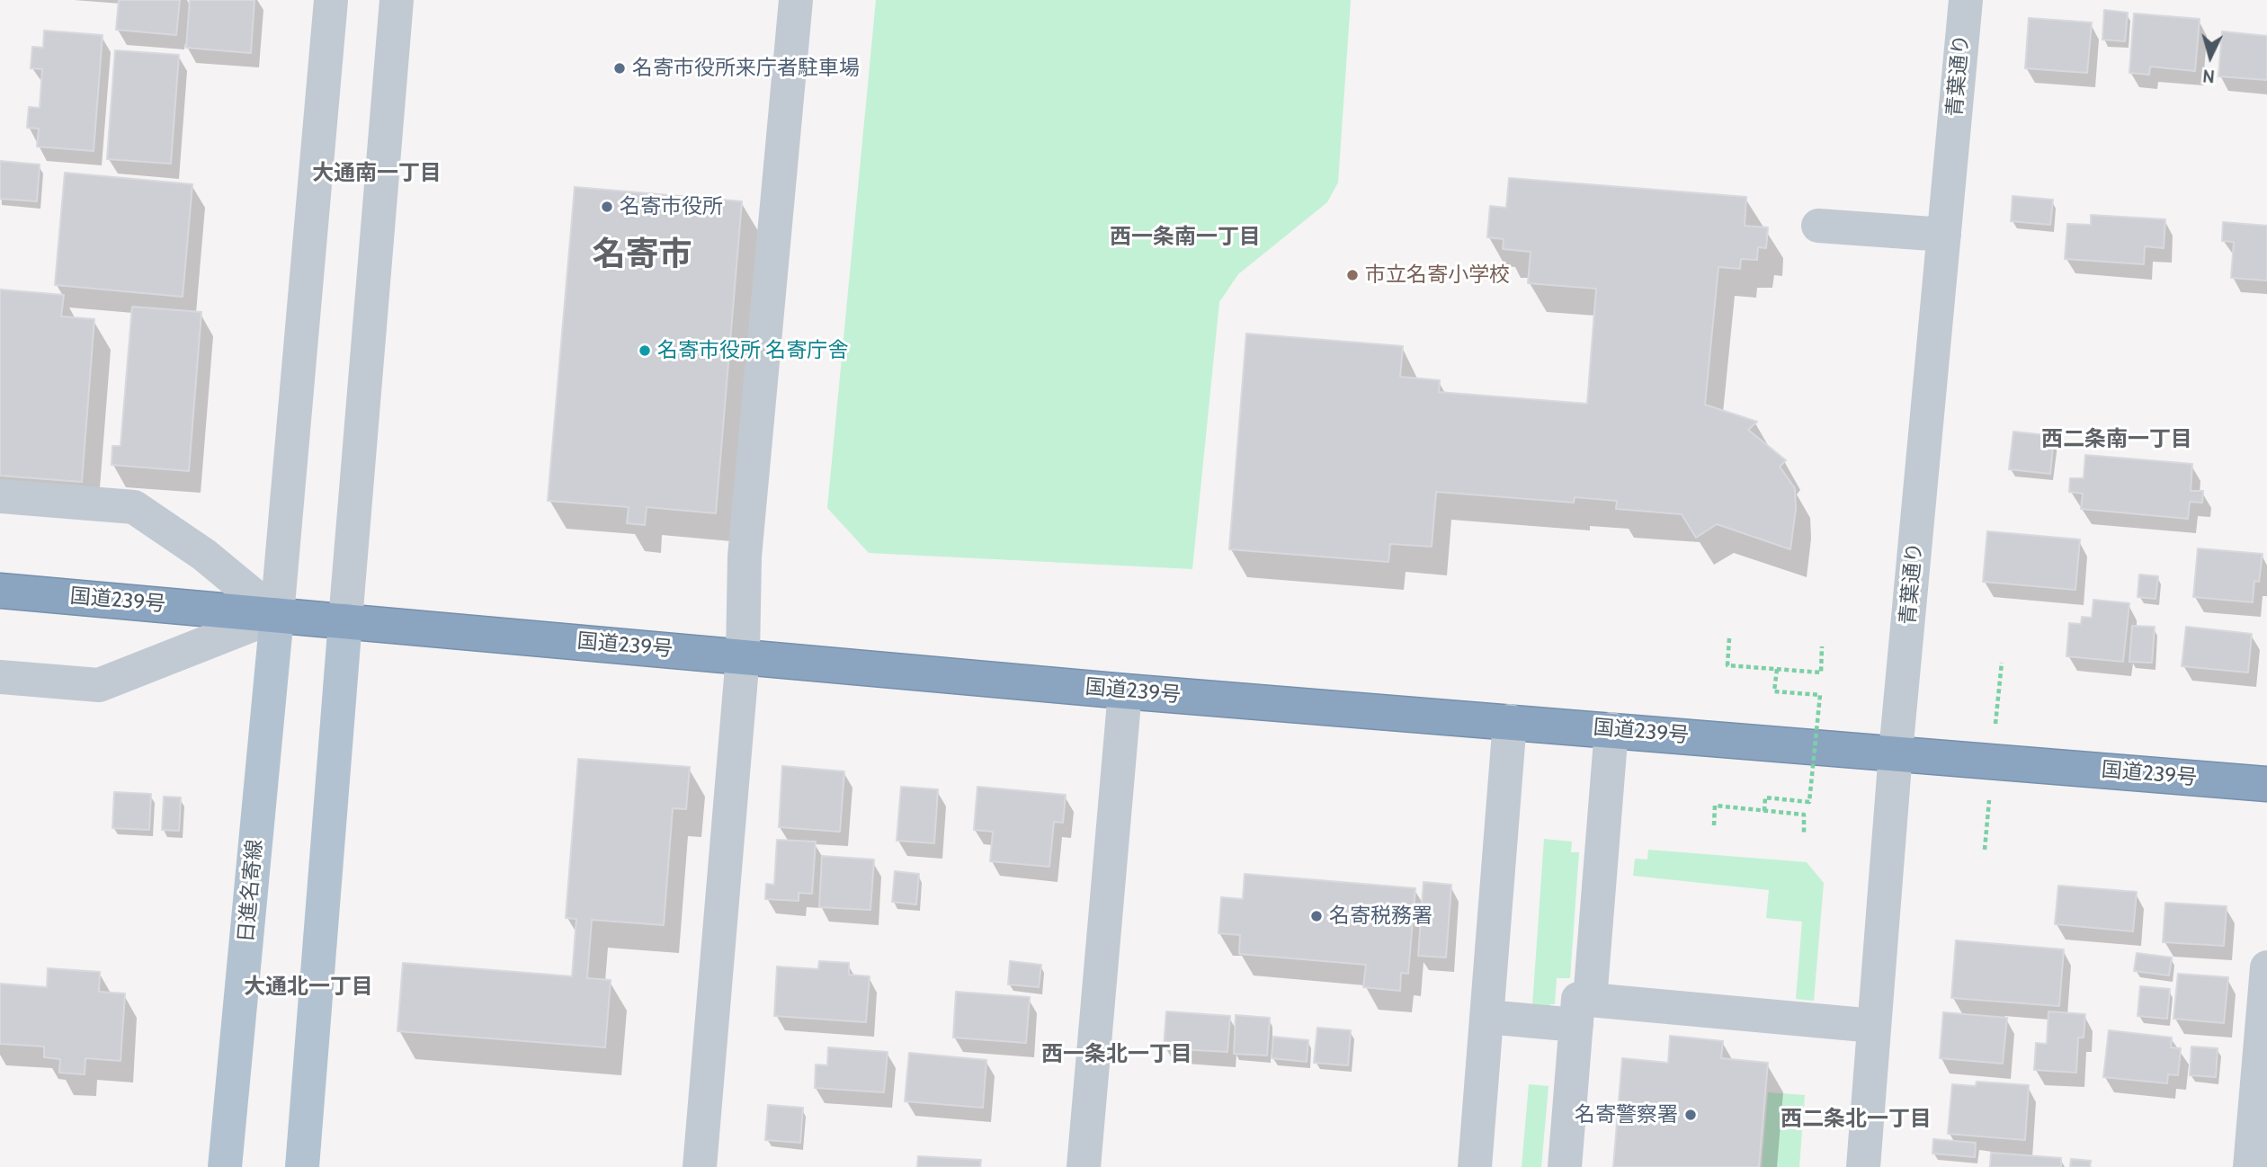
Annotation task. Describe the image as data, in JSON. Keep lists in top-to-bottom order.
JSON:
{
  "streets": {
    "highway": ["国道239号"],
    "main road": ["日進名寄線"],
    "street": ["青葉通り"]
  },
  "crossings": [
    ["青葉通り", "国道239号"],
    ["国道239号", "日進名寄線"]
  ],
  "districts": [
    "大通南一丁目",
    "西一条南一丁目",
    "名寄市",
    "西二条南一丁目",
    "大通北一丁目",
    "西一条北一丁目",
    "西二条北一丁目"
  ],
  "places": [
    "名寄市役所来庁者駐車場",
    "名寄市役所",
    "市立名寄小学校",
    "名寄市役所 名寄庁舎",
    "名寄税務署",
    "名寄警察署"
  ],
  "north": "bottom"
}
